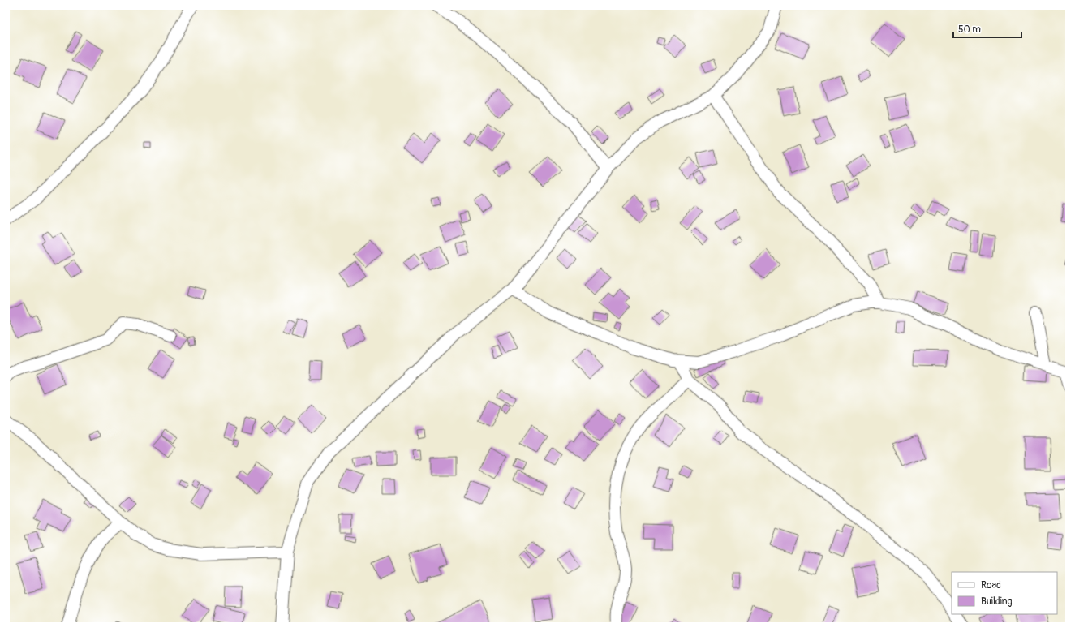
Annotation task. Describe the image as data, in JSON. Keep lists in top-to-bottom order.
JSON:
{
  "legend": ["Road", "Building"],
  "scale_bar": "50 m"
}
